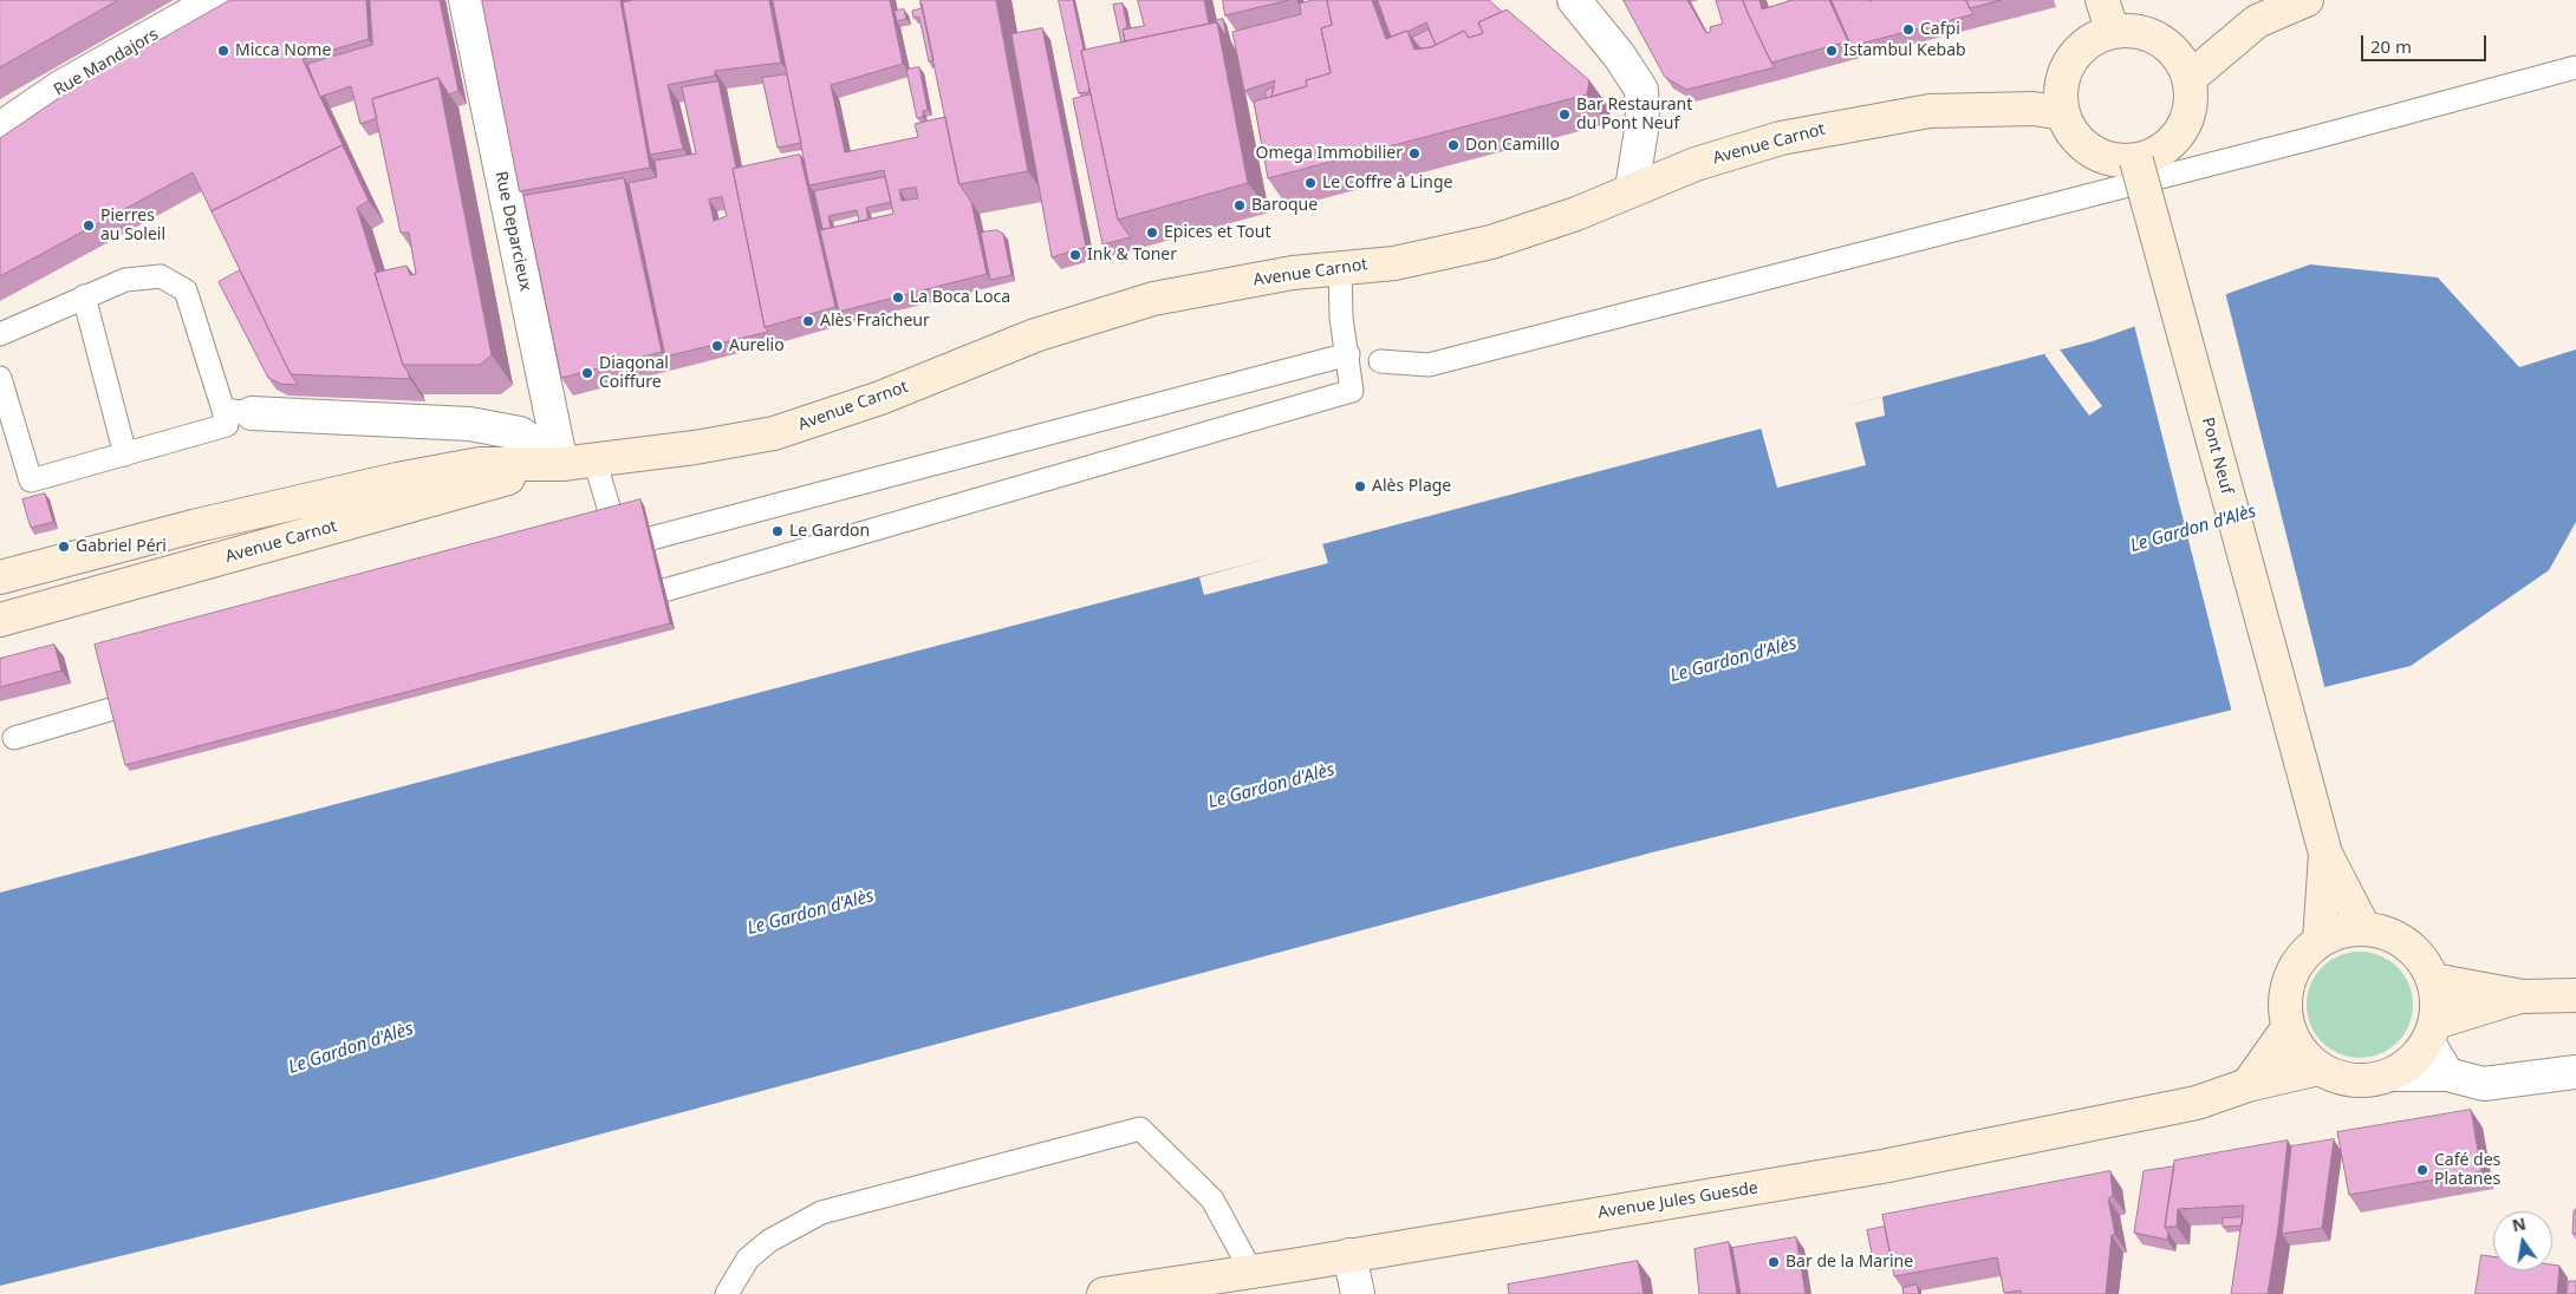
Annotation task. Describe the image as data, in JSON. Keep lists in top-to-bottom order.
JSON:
{
  "streets": {
    "main road": ["Avenue Carnot", "Pont Neuf", "Avenue Jules Guesde"],
    "street": ["Rue Mandajors", "Rue Deparcieux"]
  },
  "crossings": [
    ["Avenue Carnot", "Rue Deparcieux"],
    ["Avenue Carnot", "Pont Neuf"],
    ["Pont Neuf", "Avenue Jules Guesde"]
  ],
  "water": ["Le Gardon d'Alès"],
  "places": [
    "Cafpi",
    "Micca Nome",
    "Istambul Kebab",
    "Bar Restaurant du Pont Neuf",
    "Don Camillo",
    "Omega Immobilier",
    "Le Coffre à Linge",
    "Baroque",
    "Pierres au Soleil",
    "Epices et Tout",
    "Ink & Toner",
    "La Boca Loca",
    "Alès Fraîcheur",
    "Aurelio",
    "Diagonal Coiffure",
    "Alès Plage",
    "Le Gardon",
    "Gabriel Péri",
    "Café des Platanes",
    "Bar de la Marine"
  ],
  "scale_bar": "20 m",
  "north": "top"
}
